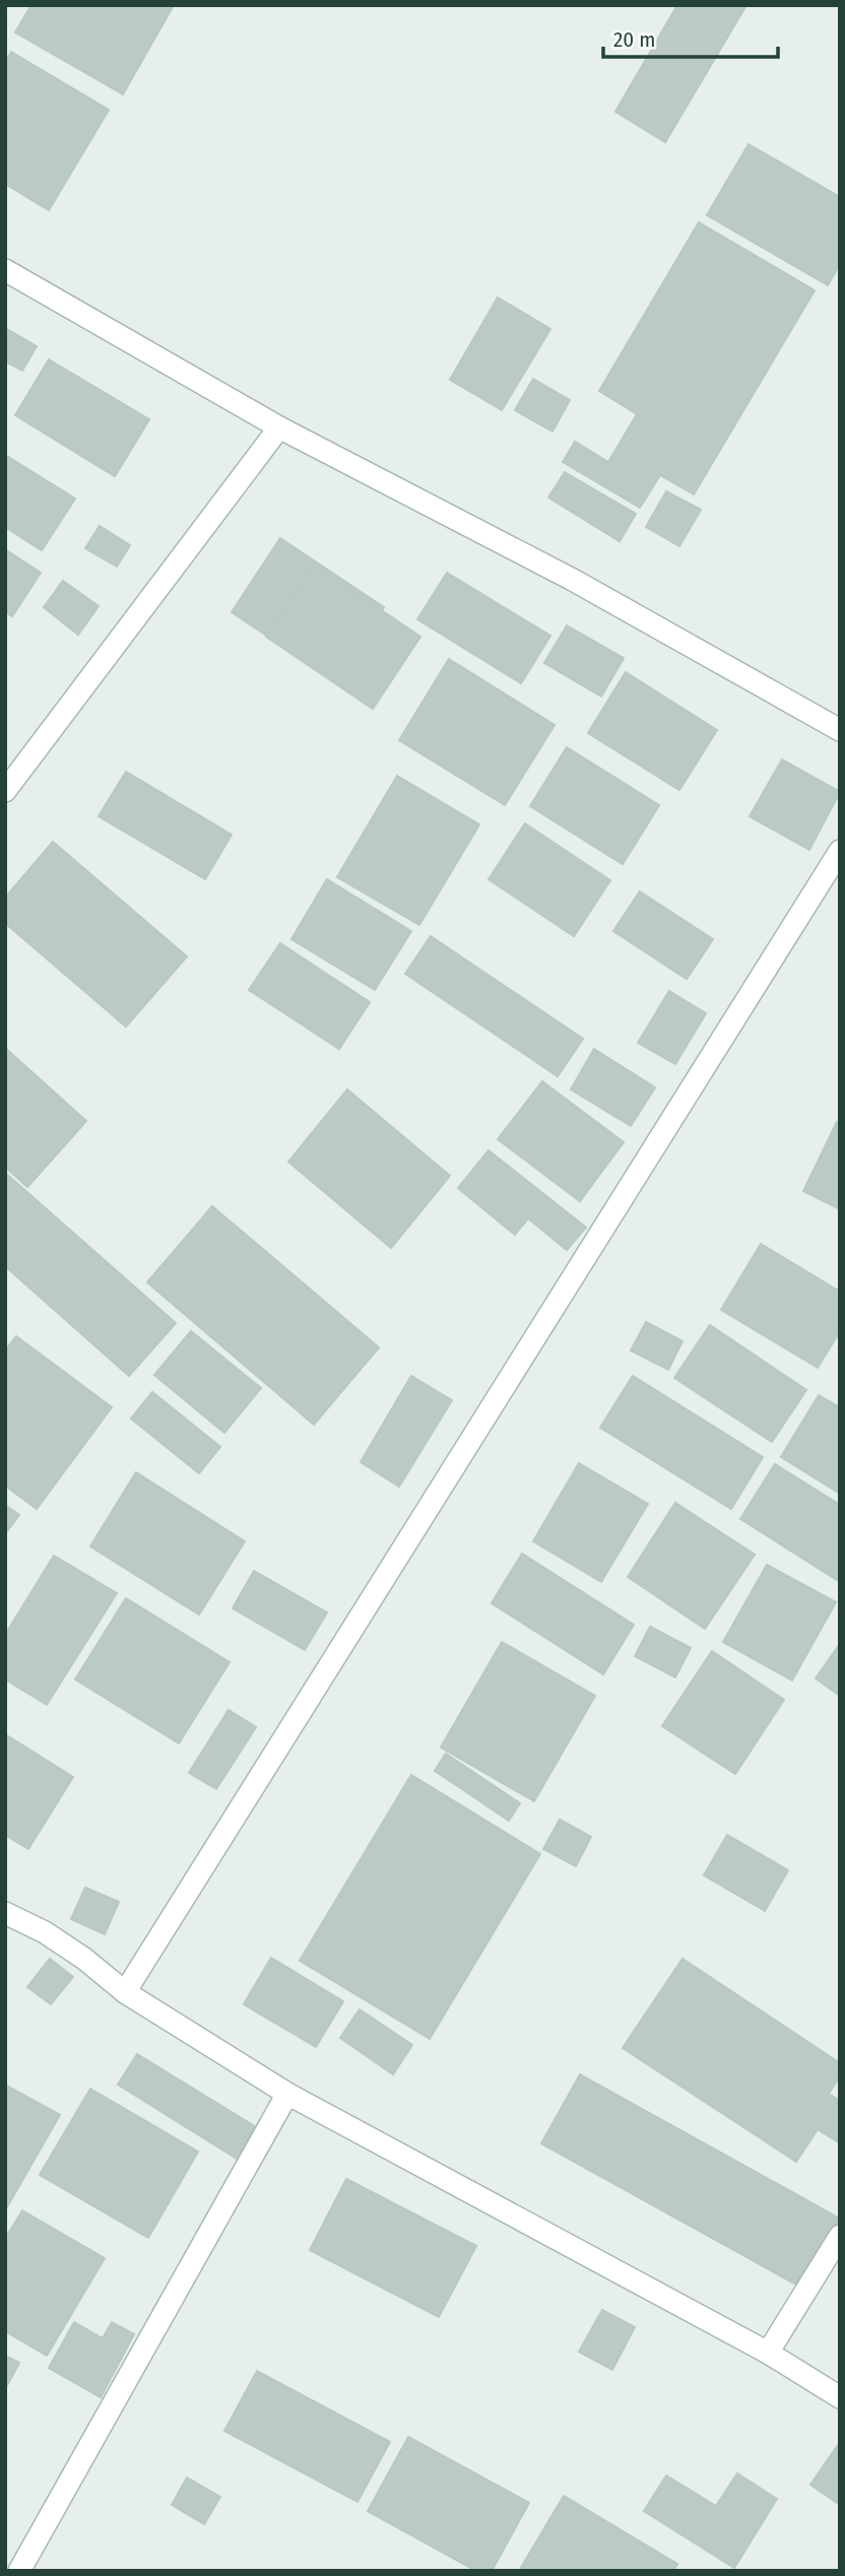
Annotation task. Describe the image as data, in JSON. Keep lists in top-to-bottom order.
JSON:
{
  "scale_bar": "20 m"
}
